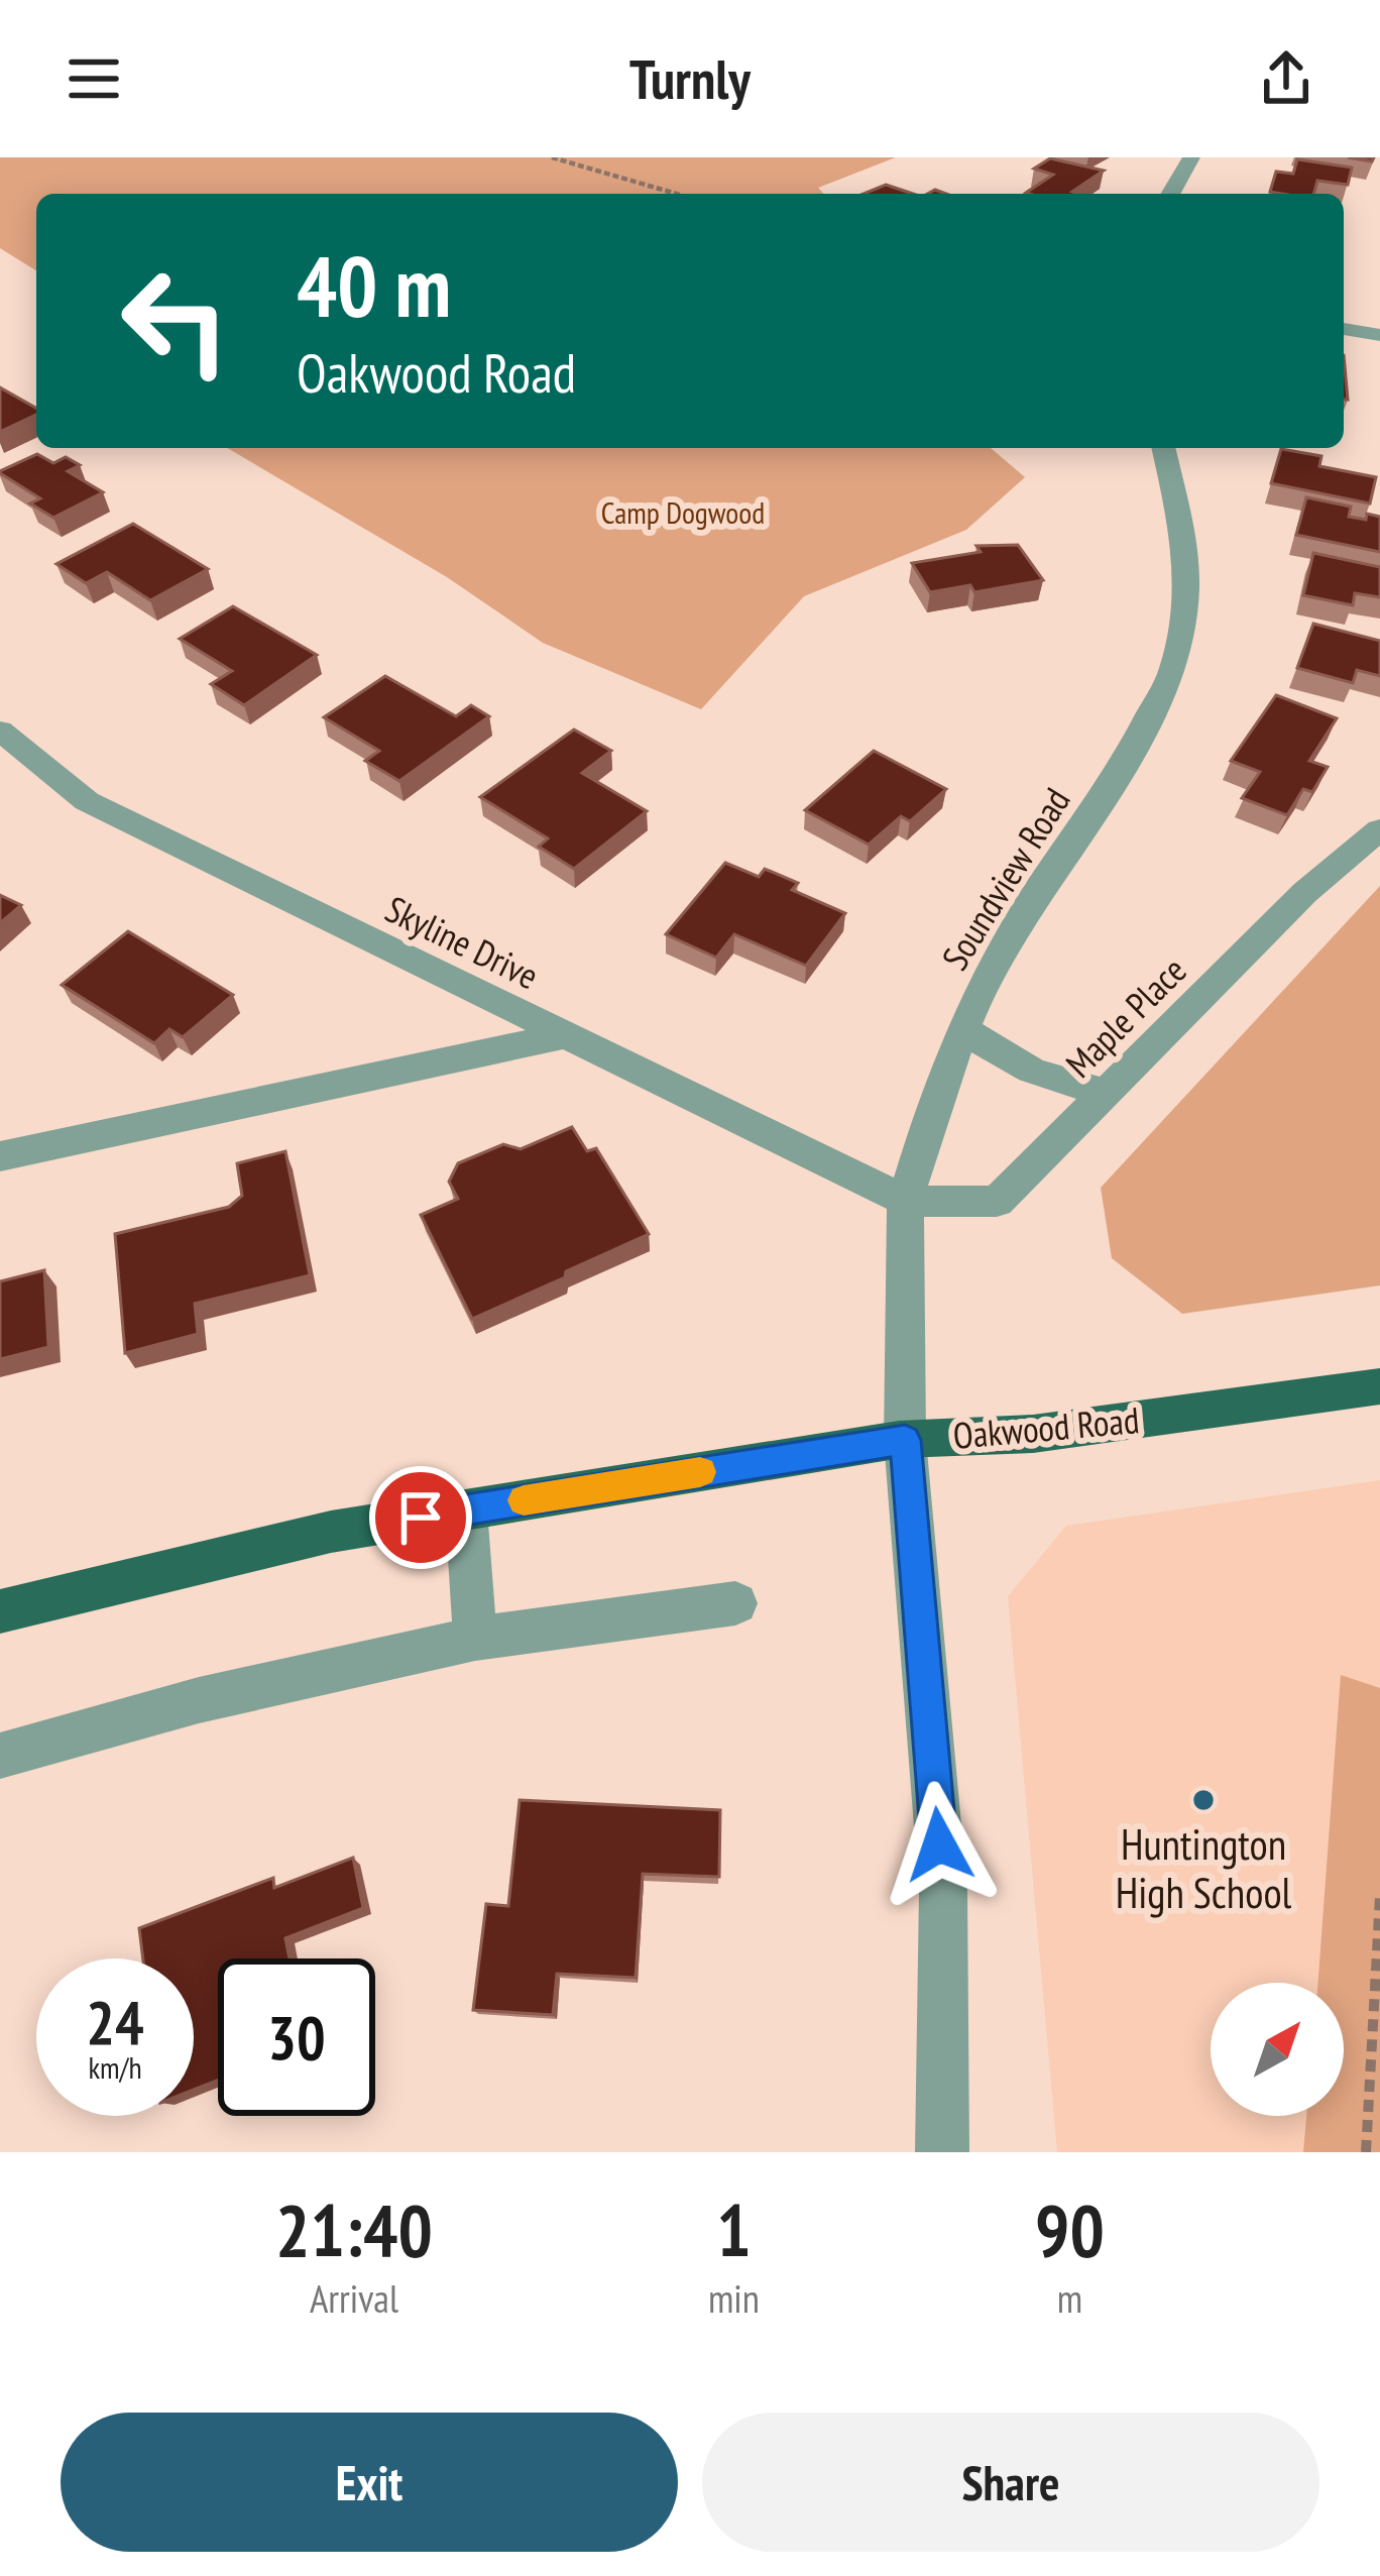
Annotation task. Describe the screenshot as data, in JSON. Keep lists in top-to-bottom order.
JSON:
{
  "streets": {
    "main road": ["Oakwood Road"],
    "street": ["Soundview Road", "Skyline Drive", "Maple Place"]
  },
  "crossings": [
    ["Soundview Road", "Skyline Drive"],
    ["Soundview Road", "Maple Place"],
    ["Soundview Road", "Oakwood Road"],
    ["Skyline Drive", "Maple Place"]
  ],
  "parks": ["Camp Dogwood"],
  "places": ["Huntington High School"],
  "north": "top right",
  "page": {
    "header": "Turnly",
    "turn": ["40 m", "Oakwood Road"],
    "speed": "24 km/h",
    "limit": "30",
    "eta": [
      "21:40",
      "Arrival",
      "1",
      "min",
      "90",
      "m"
    ],
    "buttons": ["Exit", "Share"]
  }
}
